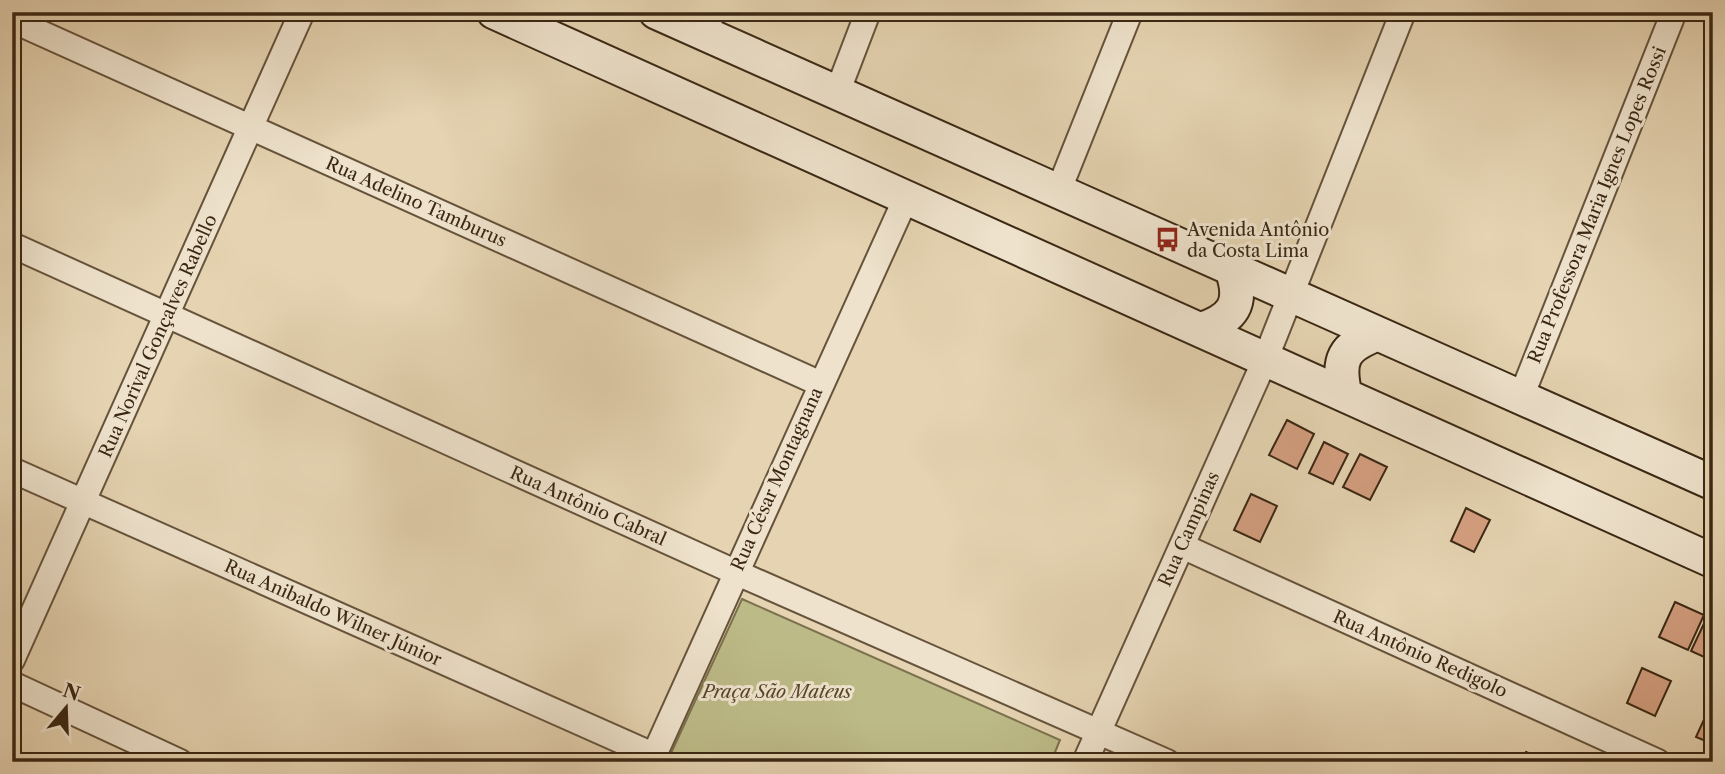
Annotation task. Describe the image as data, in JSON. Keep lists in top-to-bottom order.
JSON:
{
  "streets": {
    "street": [
      "Rua Adelino Tamburus",
      "Rua Professora Maria Ignes Lopes Rossi",
      "Rua Norival Gonçalves Rabello",
      "Rua César Montagnana",
      "Rua Antônio Cabral",
      "Rua Campinas",
      "Rua Anibaldo Wilner Júnior",
      "Rua Antônio Redigolo"
    ]
  },
  "crossings": [
    ["Rua Adelino Tamburus", "Rua Norival Gonçalves Rabello"],
    ["Rua Adelino Tamburus", "Rua César Montagnana"],
    ["Rua Norival Gonçalves Rabello", "Rua Antônio Cabral"],
    ["Rua Norival Gonçalves Rabello", "Rua Anibaldo Wilner Júnior"],
    ["Rua César Montagnana", "Rua Antônio Cabral"],
    ["Rua César Montagnana", "Rua Anibaldo Wilner Júnior"],
    ["Rua Antônio Cabral", "Rua Campinas"],
    ["Rua Campinas", "Rua Antônio Redigolo"]
  ],
  "parks": ["Praça São Mateus"],
  "places": {
    "bus stop": ["Avenida Antônio da Costa Lima"]
  },
  "north": "top"
}
